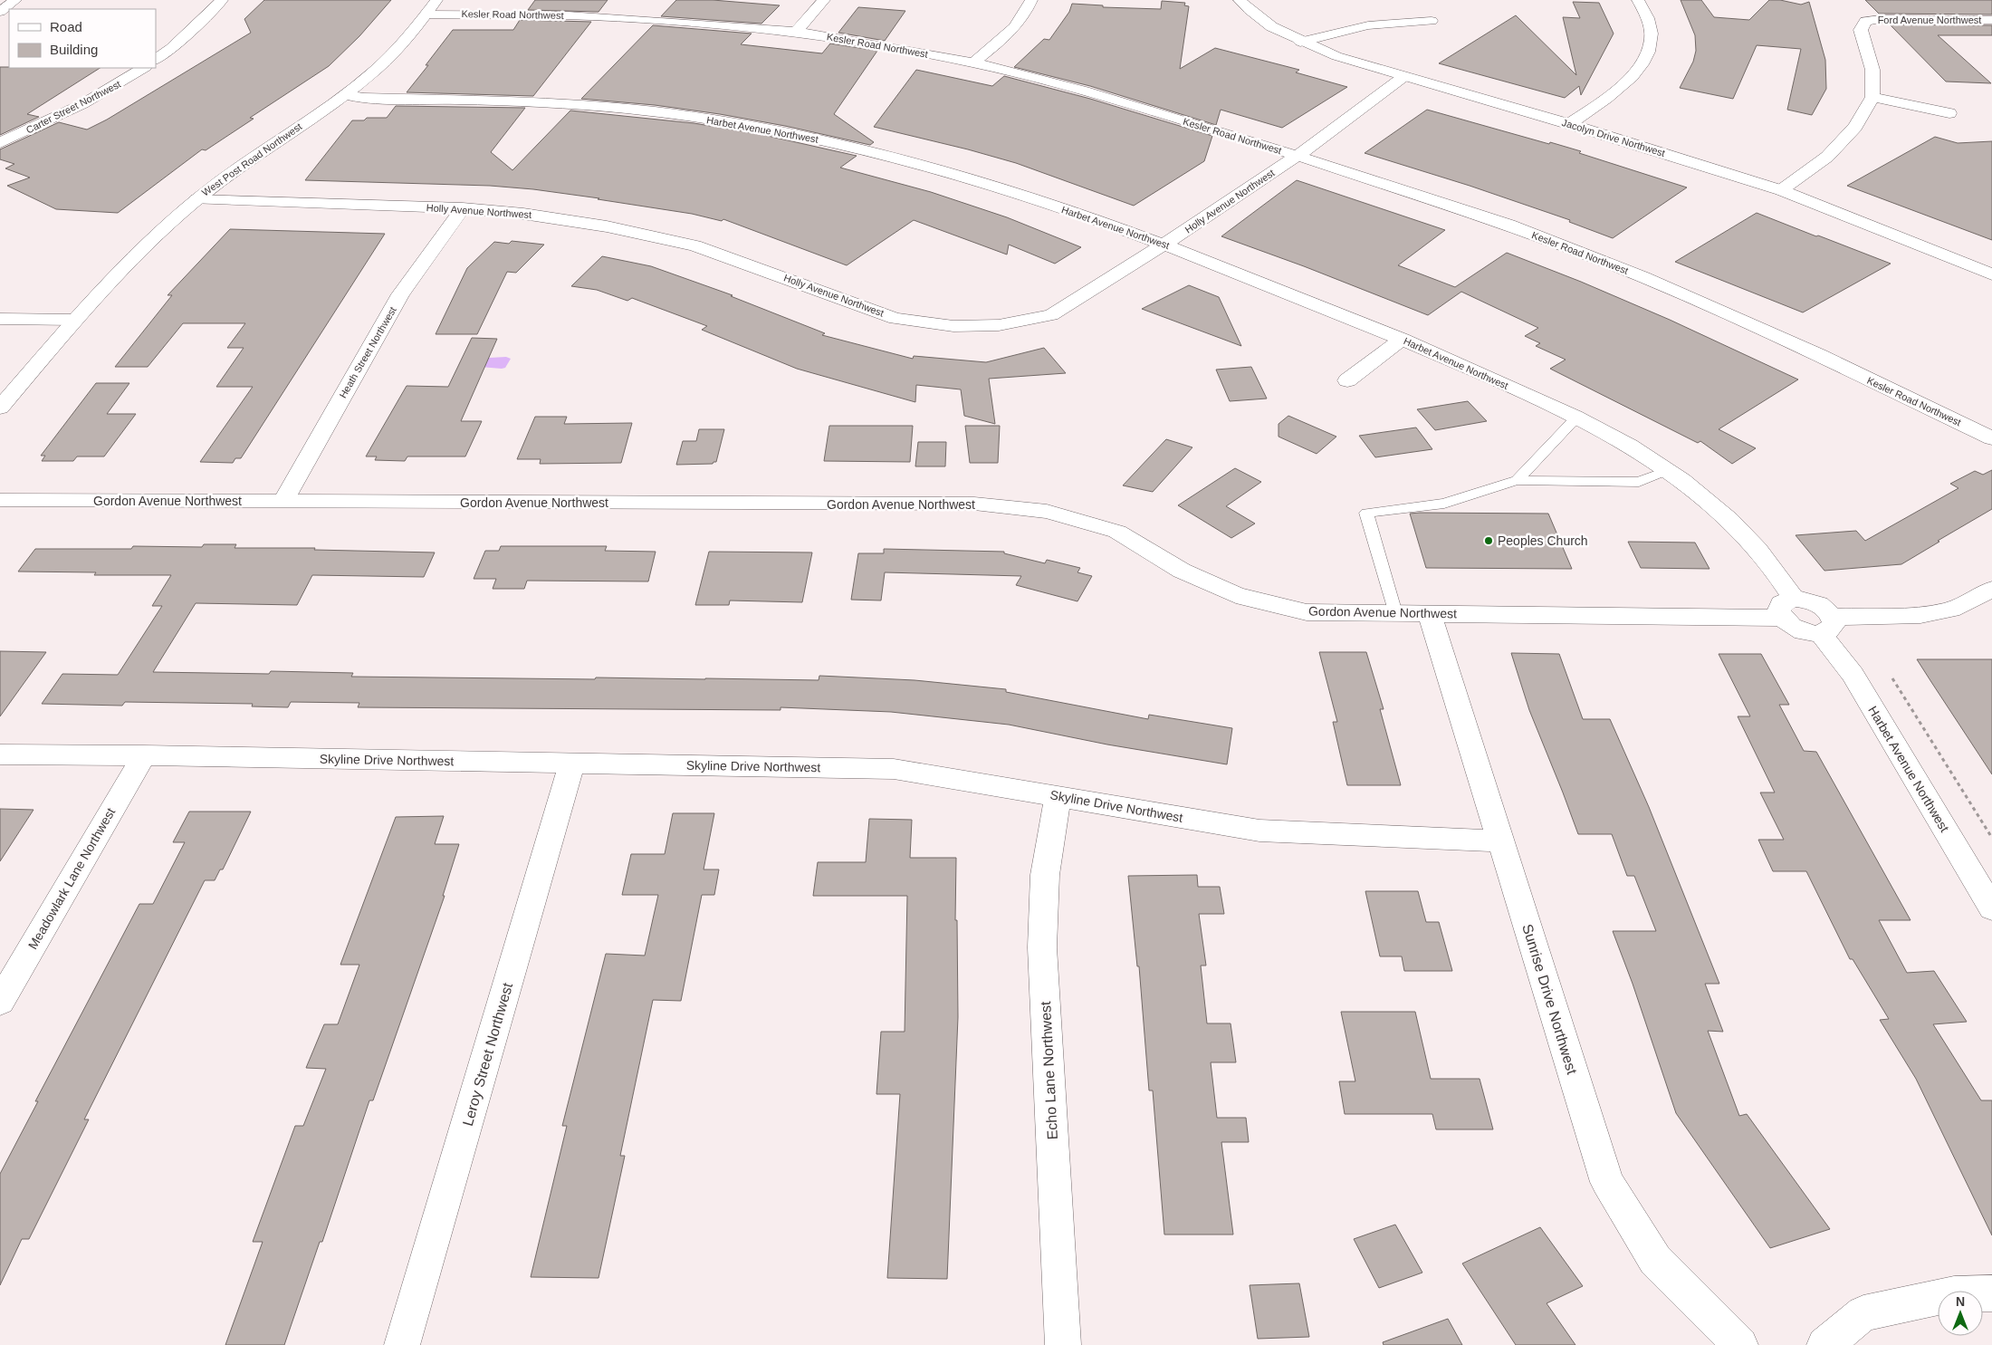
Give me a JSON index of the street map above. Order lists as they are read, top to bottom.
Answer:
{
  "streets": {
    "street": [
      "Kesler Road Northwest",
      "Ford Avenue Northwest",
      "Carter Street Northwest",
      "Harbet Avenue Northwest",
      "Jacolyn Drive Northwest",
      "West Post Road Northwest",
      "Holly Avenue Northwest",
      "Heath Street Northwest",
      "Gordon Avenue Northwest",
      "Skyline Drive Northwest",
      "Meadowlark Lane Northwest",
      "Sunrise Drive Northwest",
      "Leroy Street Northwest",
      "Echo Lane Northwest"
    ]
  },
  "crossings": [
    ["Kesler Road Northwest", "West Post Road Northwest"],
    ["Kesler Road Northwest", "Holly Avenue Northwest"],
    ["Harbet Avenue Northwest", "West Post Road Northwest"],
    ["Harbet Avenue Northwest", "Holly Avenue Northwest"],
    ["Harbet Avenue Northwest", "Gordon Avenue Northwest"],
    ["Jacolyn Drive Northwest", "Holly Avenue Northwest"],
    ["West Post Road Northwest", "Holly Avenue Northwest"],
    ["Holly Avenue Northwest", "Heath Street Northwest"],
    ["Heath Street Northwest", "Gordon Avenue Northwest"],
    ["Gordon Avenue Northwest", "Sunrise Drive Northwest"],
    ["Skyline Drive Northwest", "Meadowlark Lane Northwest"],
    ["Skyline Drive Northwest", "Sunrise Drive Northwest"],
    ["Skyline Drive Northwest", "Leroy Street Northwest"],
    ["Skyline Drive Northwest", "Echo Lane Northwest"]
  ],
  "places": ["Peoples Church"],
  "legend": ["Road", "Building"],
  "north": "top"
}
